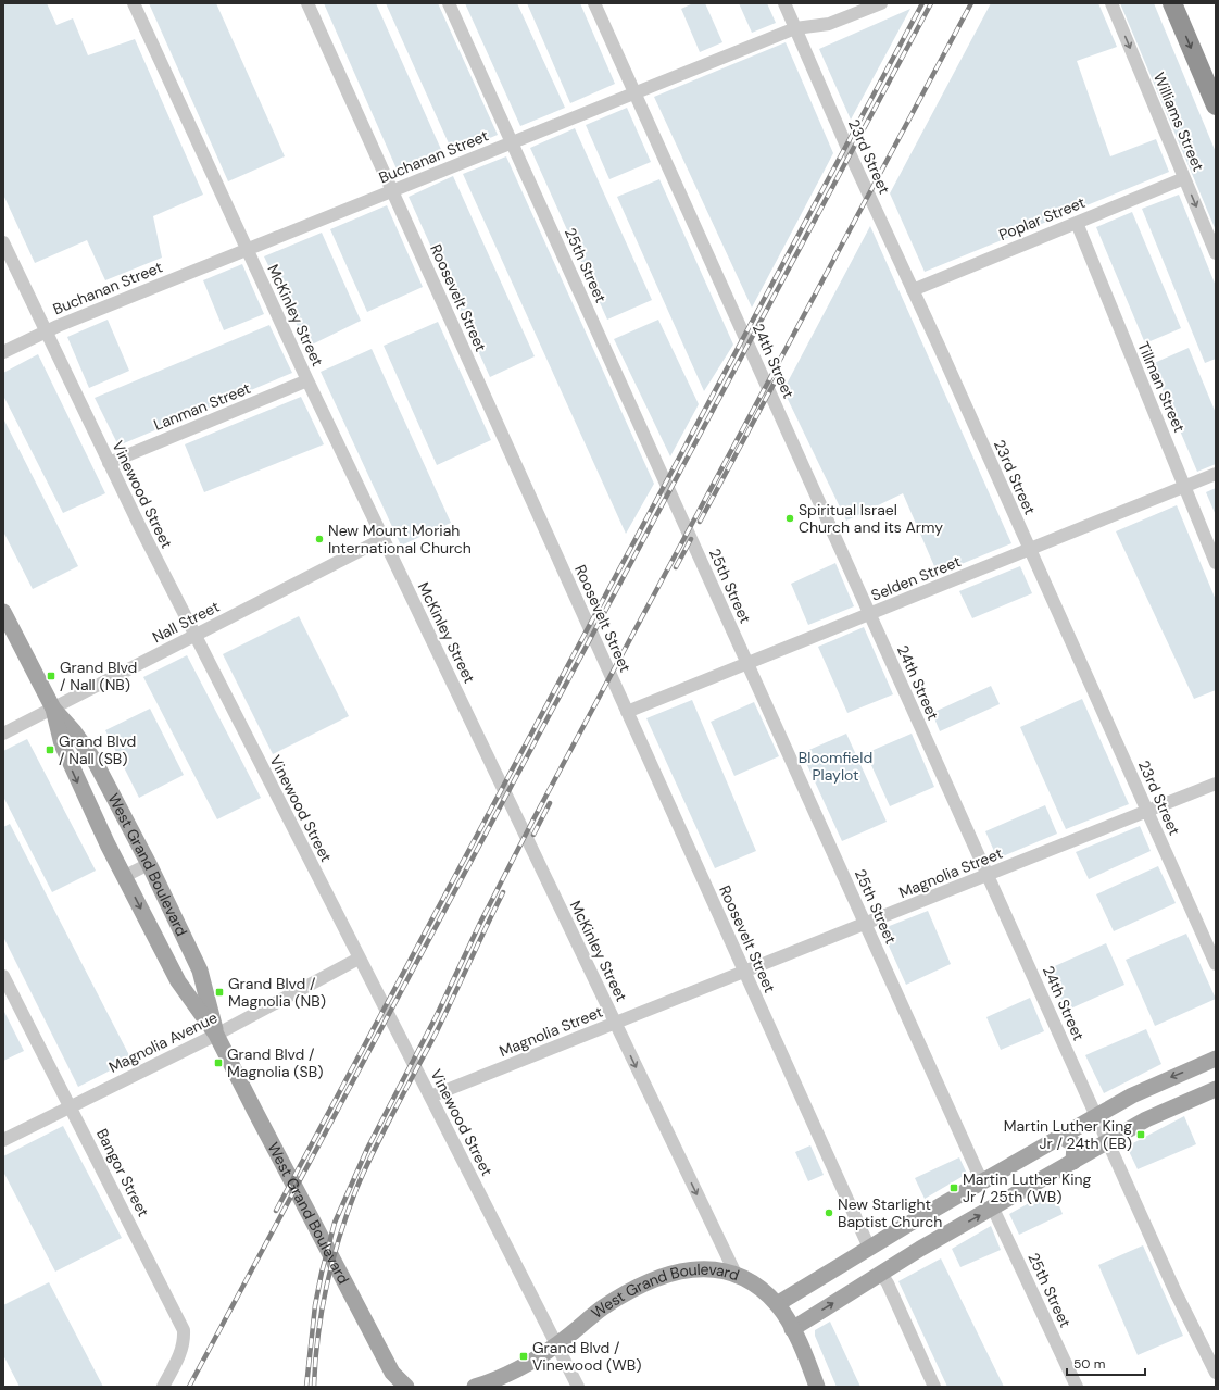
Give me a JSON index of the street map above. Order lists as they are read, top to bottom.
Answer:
{
  "streets": {
    "main road": ["West Grand Boulevard"],
    "street": [
      "Williams Street",
      "Buchanan Street",
      "23rd Street",
      "Poplar Street",
      "25th Street",
      "Roosevelt Street",
      "McKinley Street",
      "24th Street",
      "Tillman Street",
      "Lanman Street",
      "Vinewood Street",
      "Selden Street",
      "Nall Street",
      "Magnolia Street",
      "Magnolia Avenue",
      "Bangor Street"
    ]
  },
  "crossings": [
    ["Williams Street", "Poplar Street"],
    ["Buchanan Street", "23rd Street"],
    ["Buchanan Street", "25th Street"],
    ["Buchanan Street", "Roosevelt Street"],
    ["Buchanan Street", "McKinley Street"],
    ["Buchanan Street", "24th Street"],
    ["Buchanan Street", "Vinewood Street"],
    ["23rd Street", "Poplar Street"],
    ["23rd Street", "Selden Street"],
    ["23rd Street", "Magnolia Street"],
    ["Poplar Street", "Tillman Street"],
    ["25th Street", "Selden Street"],
    ["25th Street", "Magnolia Street"],
    ["Roosevelt Street", "Selden Street"],
    ["Roosevelt Street", "Magnolia Street"],
    ["McKinley Street", "Lanman Street"],
    ["McKinley Street", "Nall Street"],
    ["McKinley Street", "West Grand Boulevard"],
    ["McKinley Street", "Magnolia Street"],
    ["24th Street", "Selden Street"],
    ["24th Street", "Magnolia Street"],
    ["Tillman Street", "Selden Street"],
    ["Lanman Street", "Vinewood Street"],
    ["Vinewood Street", "Nall Street"],
    ["Vinewood Street", "West Grand Boulevard"],
    ["Vinewood Street", "Magnolia Street"],
    ["Vinewood Street", "Magnolia Avenue"],
    ["Nall Street", "West Grand Boulevard"],
    ["West Grand Boulevard", "Magnolia Avenue"],
    ["Magnolia Avenue", "Bangor Street"]
  ],
  "one_way": ["Williams Street"],
  "parks": ["Bloomfield Playlot"],
  "places": {
    "other": ["Spiritual Israel Church and its Army", "New Mount Moriah International Church", "New Starlight Baptist Church"],
    "transit": [
      "Grand Blvd / Nall (NB)",
      "Grand Blvd / Nall (SB)",
      "Grand Blvd / Magnolia (NB)",
      "Grand Blvd / Magnolia (SB)",
      "Martin Luther King Jr / 24th (EB)",
      "Martin Luther King Jr / 25th (WB)",
      "Grand Blvd / Vinewood (WB)"
    ]
  },
  "scale_bar": "50 m"
}
